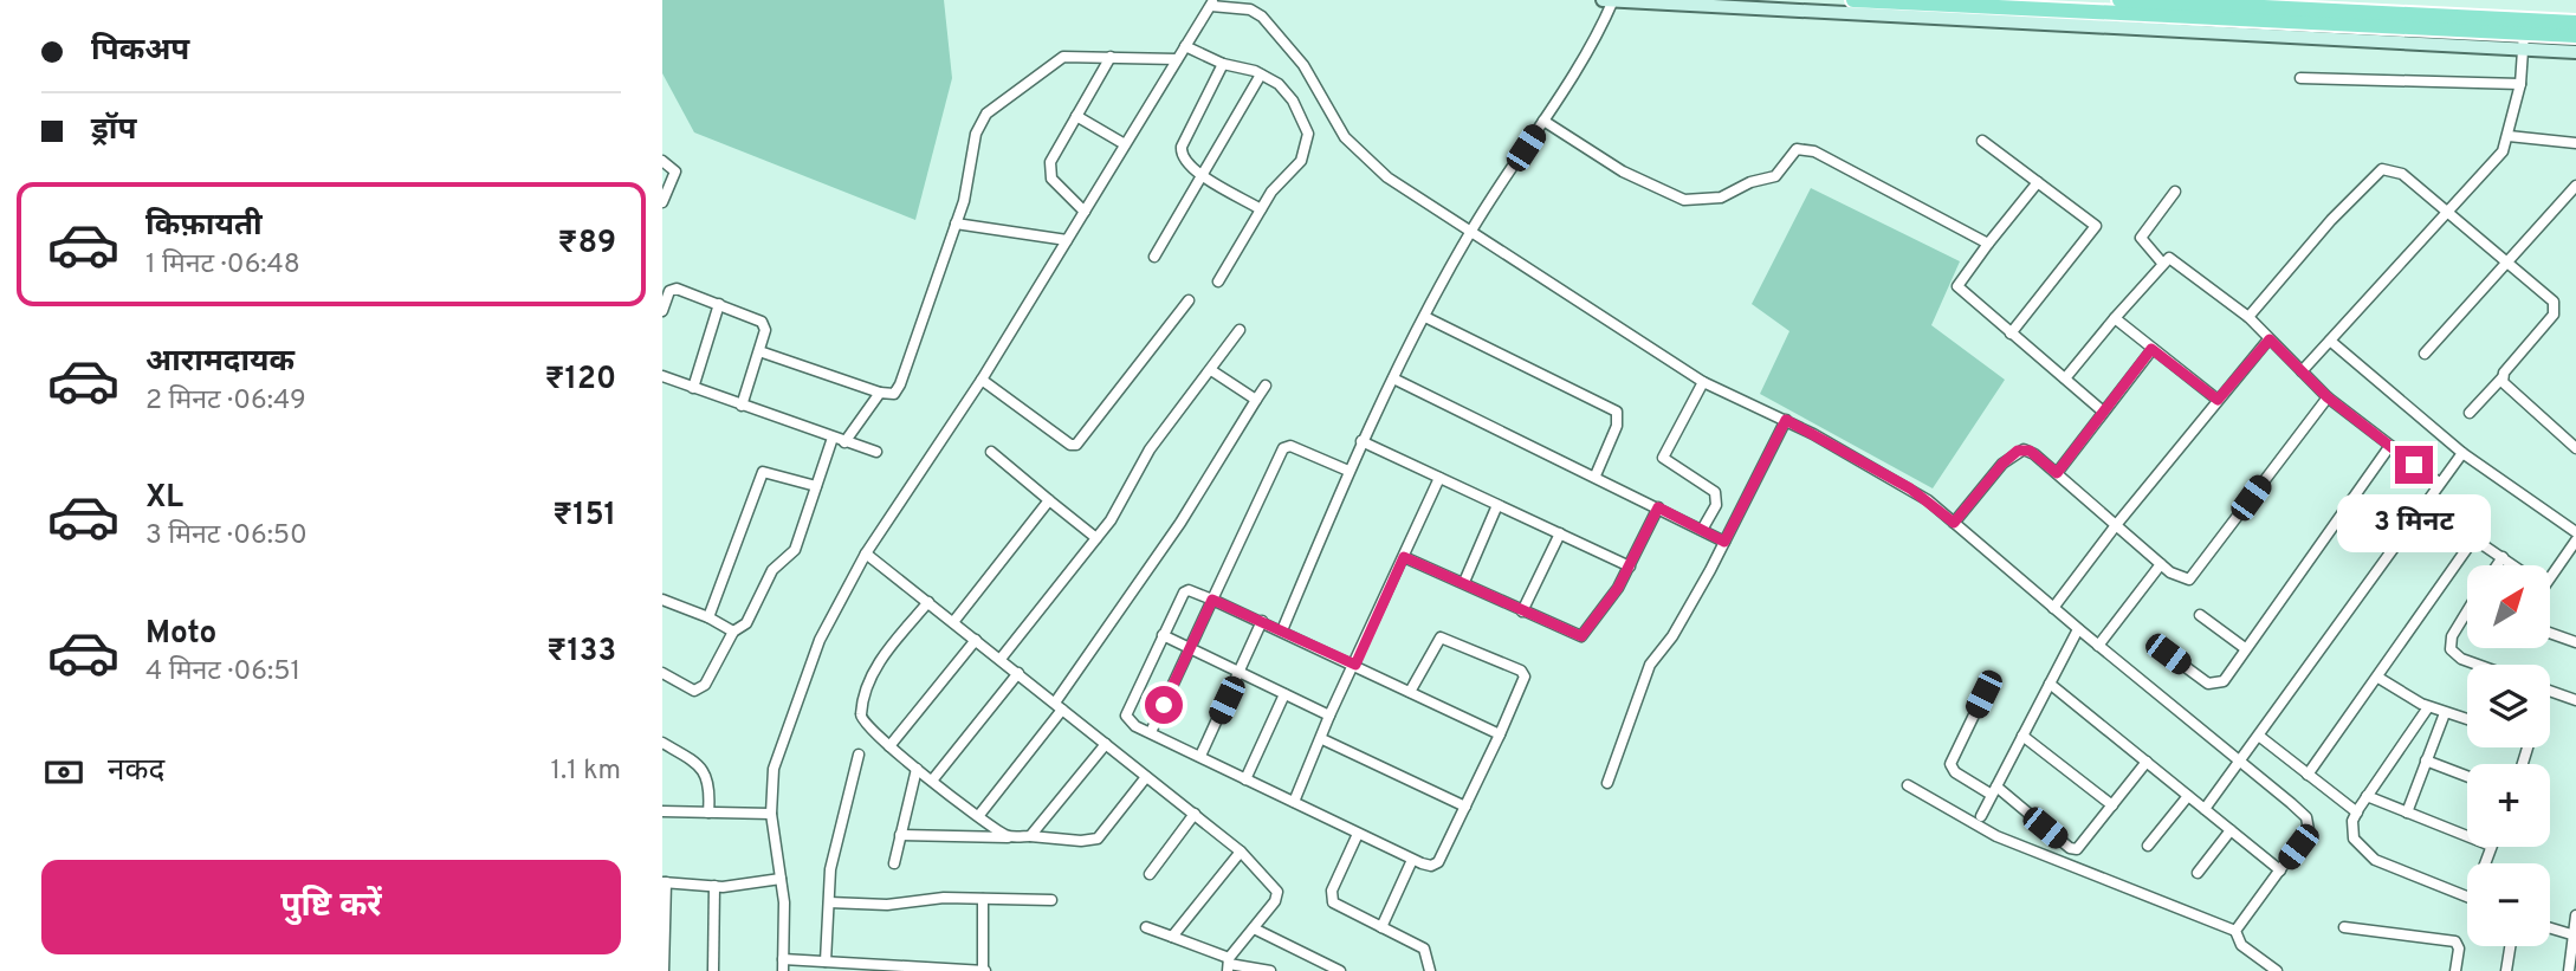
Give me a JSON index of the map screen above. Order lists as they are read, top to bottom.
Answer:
{
  "north": "top right",
  "page": {
    "banner": ["पिकअप", "ड्रॉप"],
    "list": [
      {
        "name": "किफ़ायती",
        "note": "1 मिनट · 06:48",
        "value": "₹89"
      },
      {
        "name": "आरामदायक",
        "note": "2 मिनट · 06:49",
        "value": "₹120"
      },
      {
        "name": "XL",
        "note": "3 मिनट · 06:50",
        "value": "₹151"
      },
      {
        "name": "Moto",
        "note": "4 मिनट · 06:51",
        "value": "₹133"
      }
    ],
    "bubble": "3 मिनट",
    "map_buttons": ["+", "−"],
    "pay": ["नकद", "1.1 km"],
    "buttons": "पुष्टि करें"
  }
}
